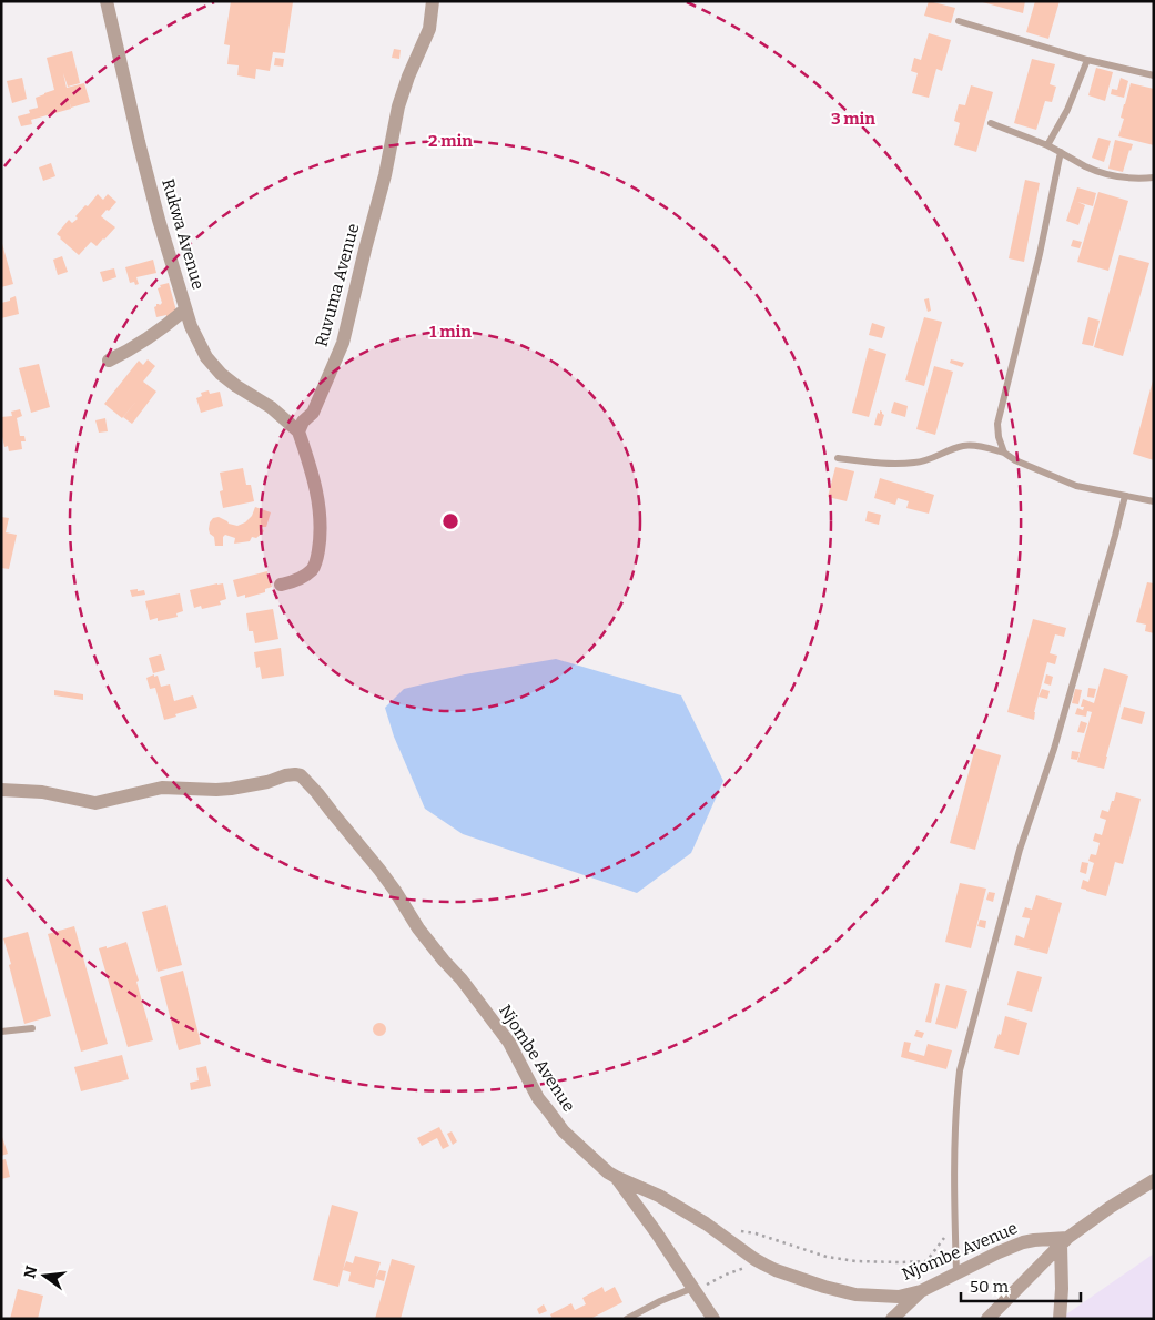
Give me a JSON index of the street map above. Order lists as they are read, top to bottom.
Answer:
{
  "streets": {
    "street": ["Rukwa Avenue", "Ruvuma Avenue", "Njombe Avenue"]
  },
  "crossings": [
    ["Rukwa Avenue", "Ruvuma Avenue"]
  ],
  "scale_bar": "50 m",
  "north": "left",
  "rings": ["3 min", "2 min", "1 min"]
}
